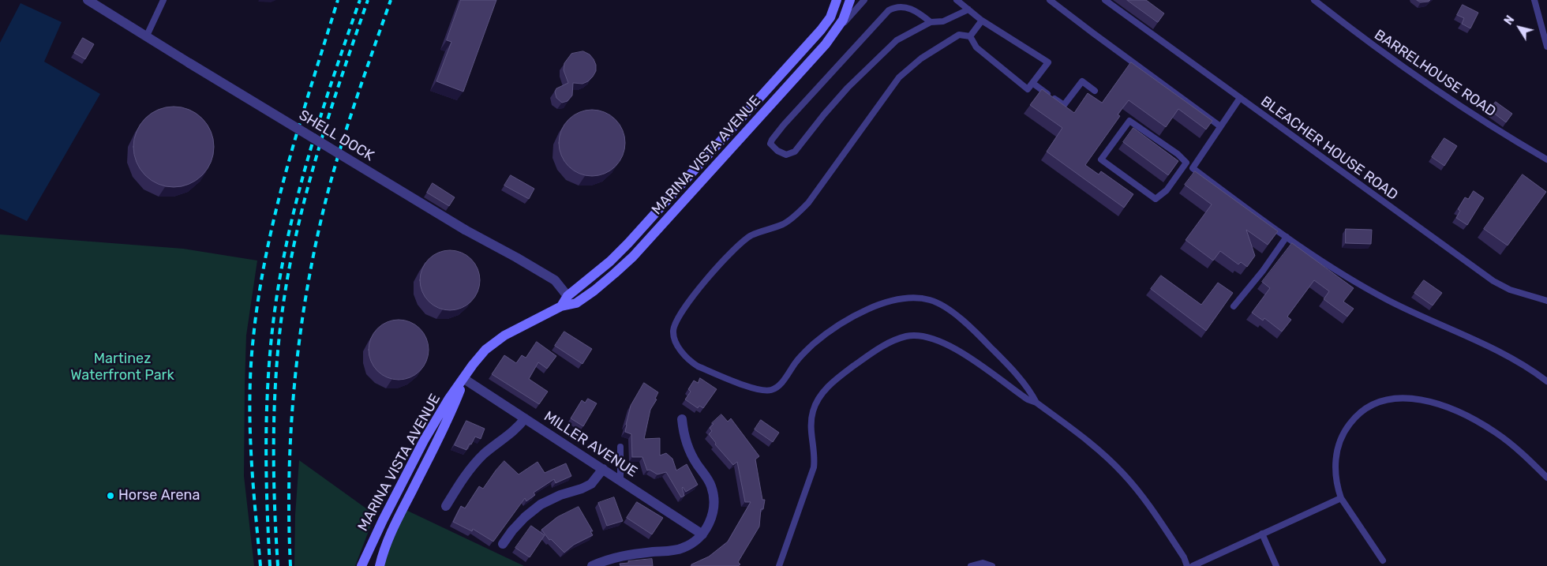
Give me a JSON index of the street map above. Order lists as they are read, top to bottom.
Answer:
{
  "streets": {
    "main road": ["MARINA VISTA AVENUE"],
    "street": ["SHELL DOCK", "MILLER AVENUE"],
    "lane": ["BARRELHOUSE ROAD", "BLEACHER HOUSE ROAD"]
  },
  "crossings": [
    ["SHELL DOCK", "MARINA VISTA AVENUE"],
    ["MARINA VISTA AVENUE", "MILLER AVENUE"]
  ],
  "parks": ["Martinez Waterfront Park"],
  "places": ["Horse Arena"],
  "north": "top left"
}
